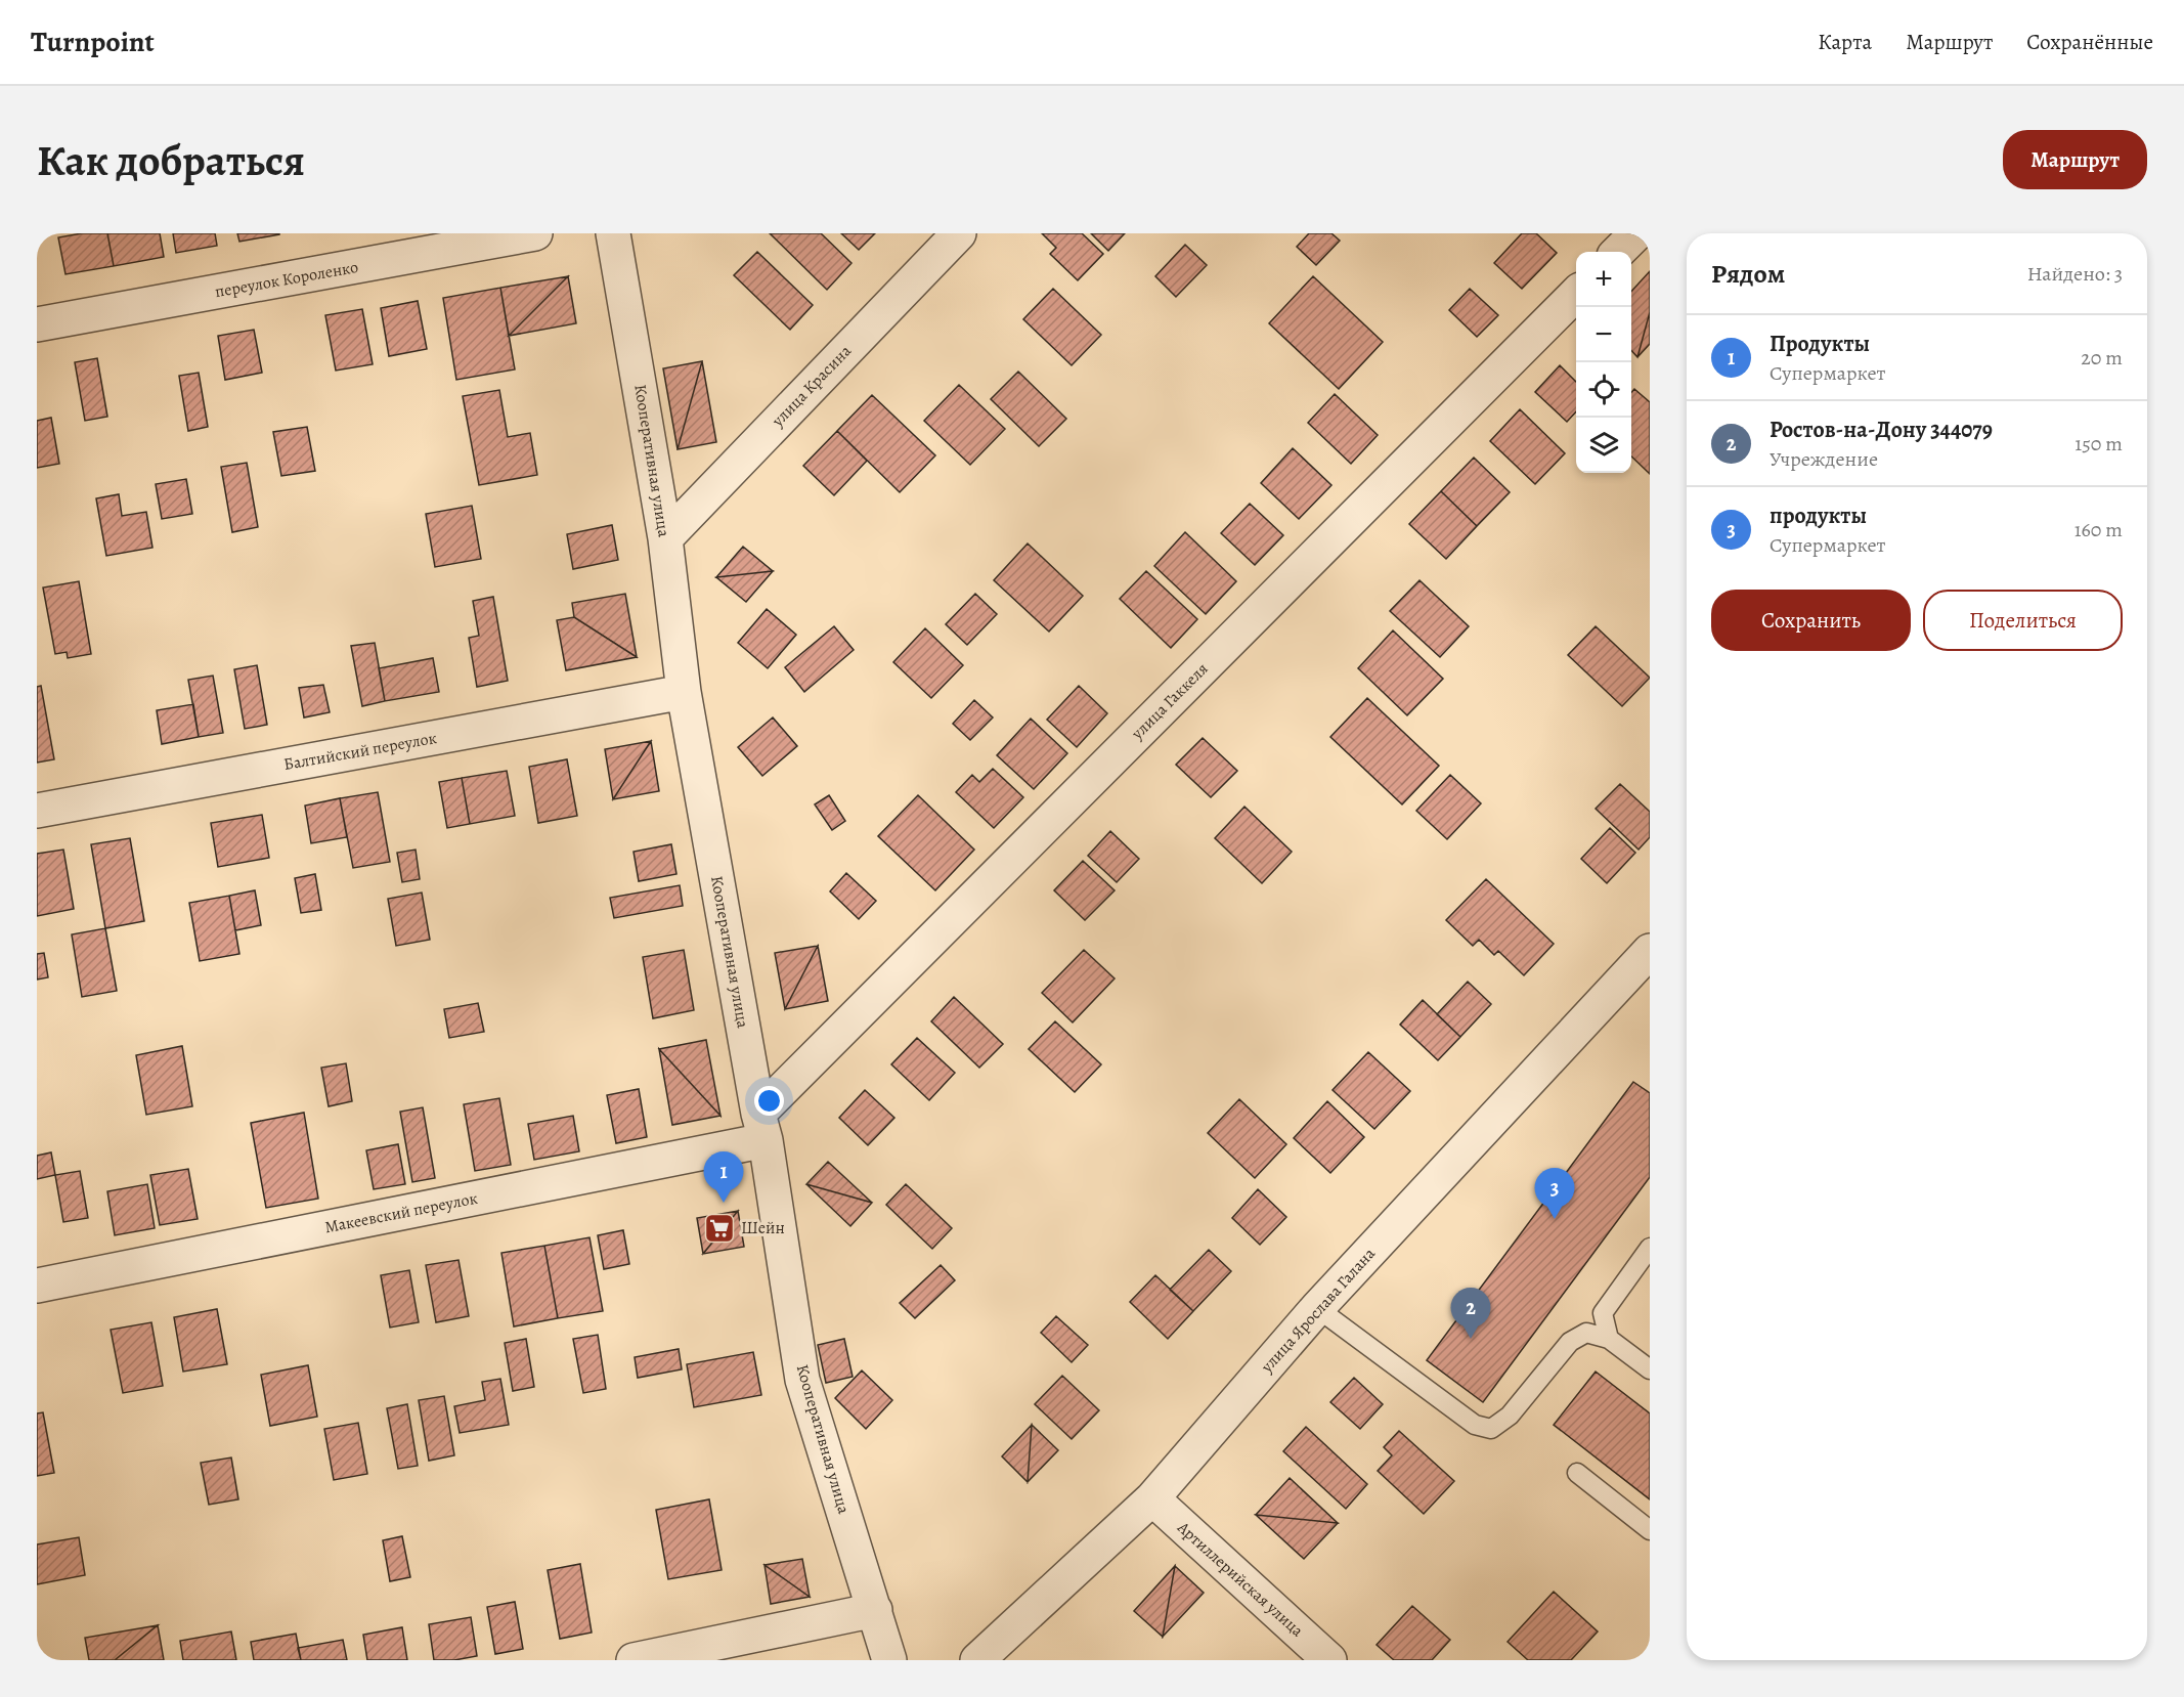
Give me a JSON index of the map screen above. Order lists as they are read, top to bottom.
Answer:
{
  "streets": {
    "street": [
      "переулок Короленко",
      "улица Красина",
      "Кооперативная улица",
      "улица Гаккеля",
      "Балтийский переулок",
      "Макеевский переулок",
      "улица Ярослава Галана",
      "Артиллерийская улица"
    ]
  },
  "crossings": [
    ["улица Красина", "Кооперативная улица"],
    ["Кооперативная улица", "улица Гаккеля"],
    ["Кооперативная улица", "Балтийский переулок"],
    ["Кооперативная улица", "Макеевский переулок"],
    ["улица Гаккеля", "Макеевский переулок"],
    ["улица Ярослава Галана", "Артиллерийская улица"]
  ],
  "places": {
    "supermarket": ["Шейн"]
  },
  "page": {
    "header": "Turnpoint",
    "nav": ["Карта", "Маршрут", "Сохранённые"],
    "buttons": [
      "Маршрут",
      ["Сохранить", "Поделиться"]
    ],
    "title": "Как добраться",
    "heading": ["Рядом", "Найдено: 3"],
    "map_buttons": ["+", "−"],
    "list": [
      {
        "mark": "1",
        "name": "Продукты",
        "note": "Супермаркет",
        "value": "20 m"
      },
      {
        "mark": "2",
        "name": "Ростов-на-Дону 344079",
        "note": "Учреждение",
        "value": "150 m"
      },
      {
        "mark": "3",
        "name": "продукты",
        "note": "Супермаркет",
        "value": "160 m"
      }
    ],
    "pins": ["1", "3", "2"]
  }
}
